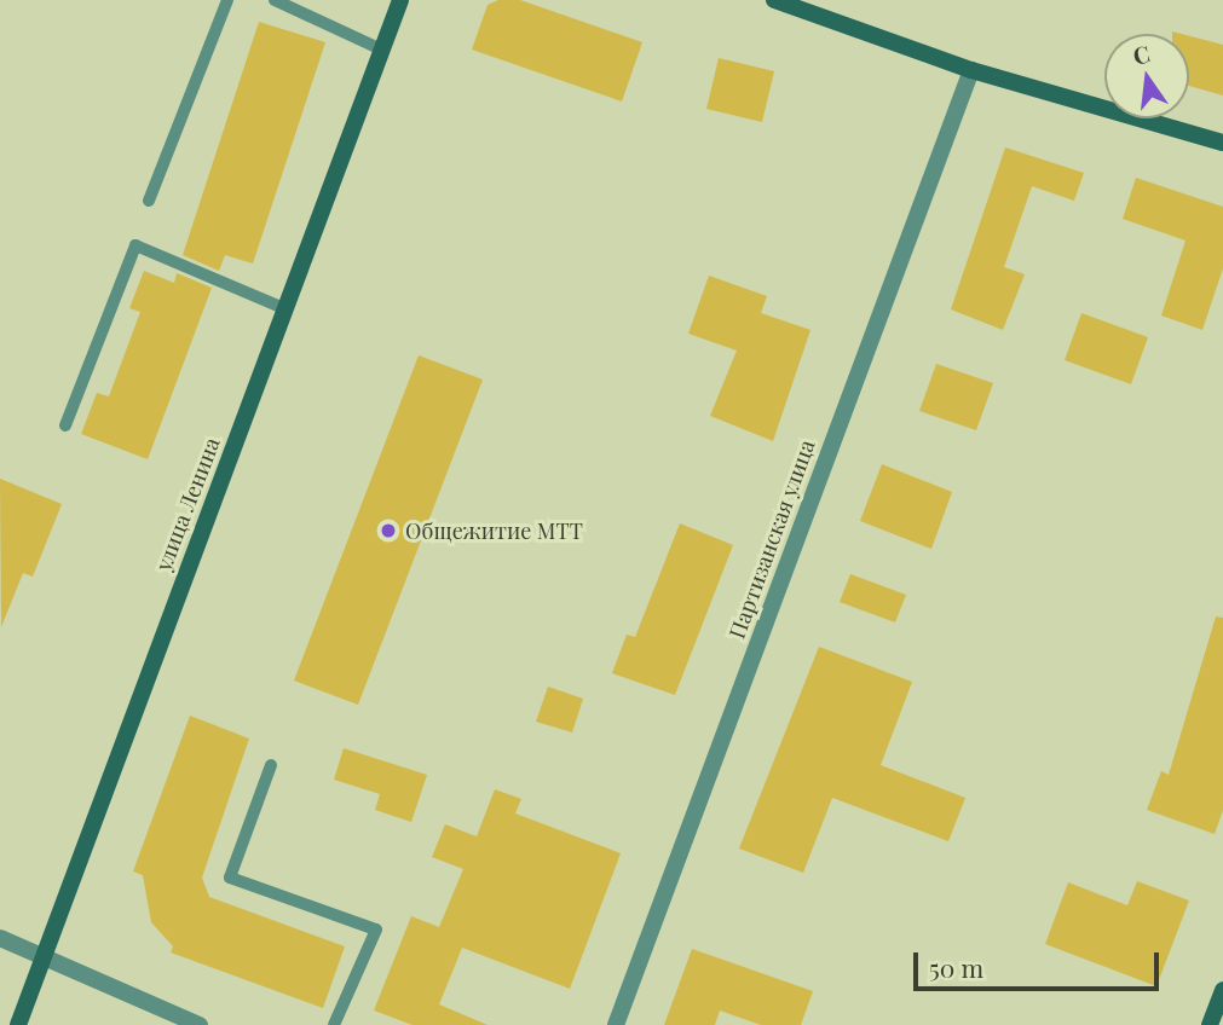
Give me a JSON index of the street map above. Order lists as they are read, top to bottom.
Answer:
{
  "streets": {
    "main road": ["улица Ленина"],
    "street": ["Партизанская улица"]
  },
  "places": ["Общежитие МТТ"],
  "scale_bar": "50 m",
  "north": "top"
}
